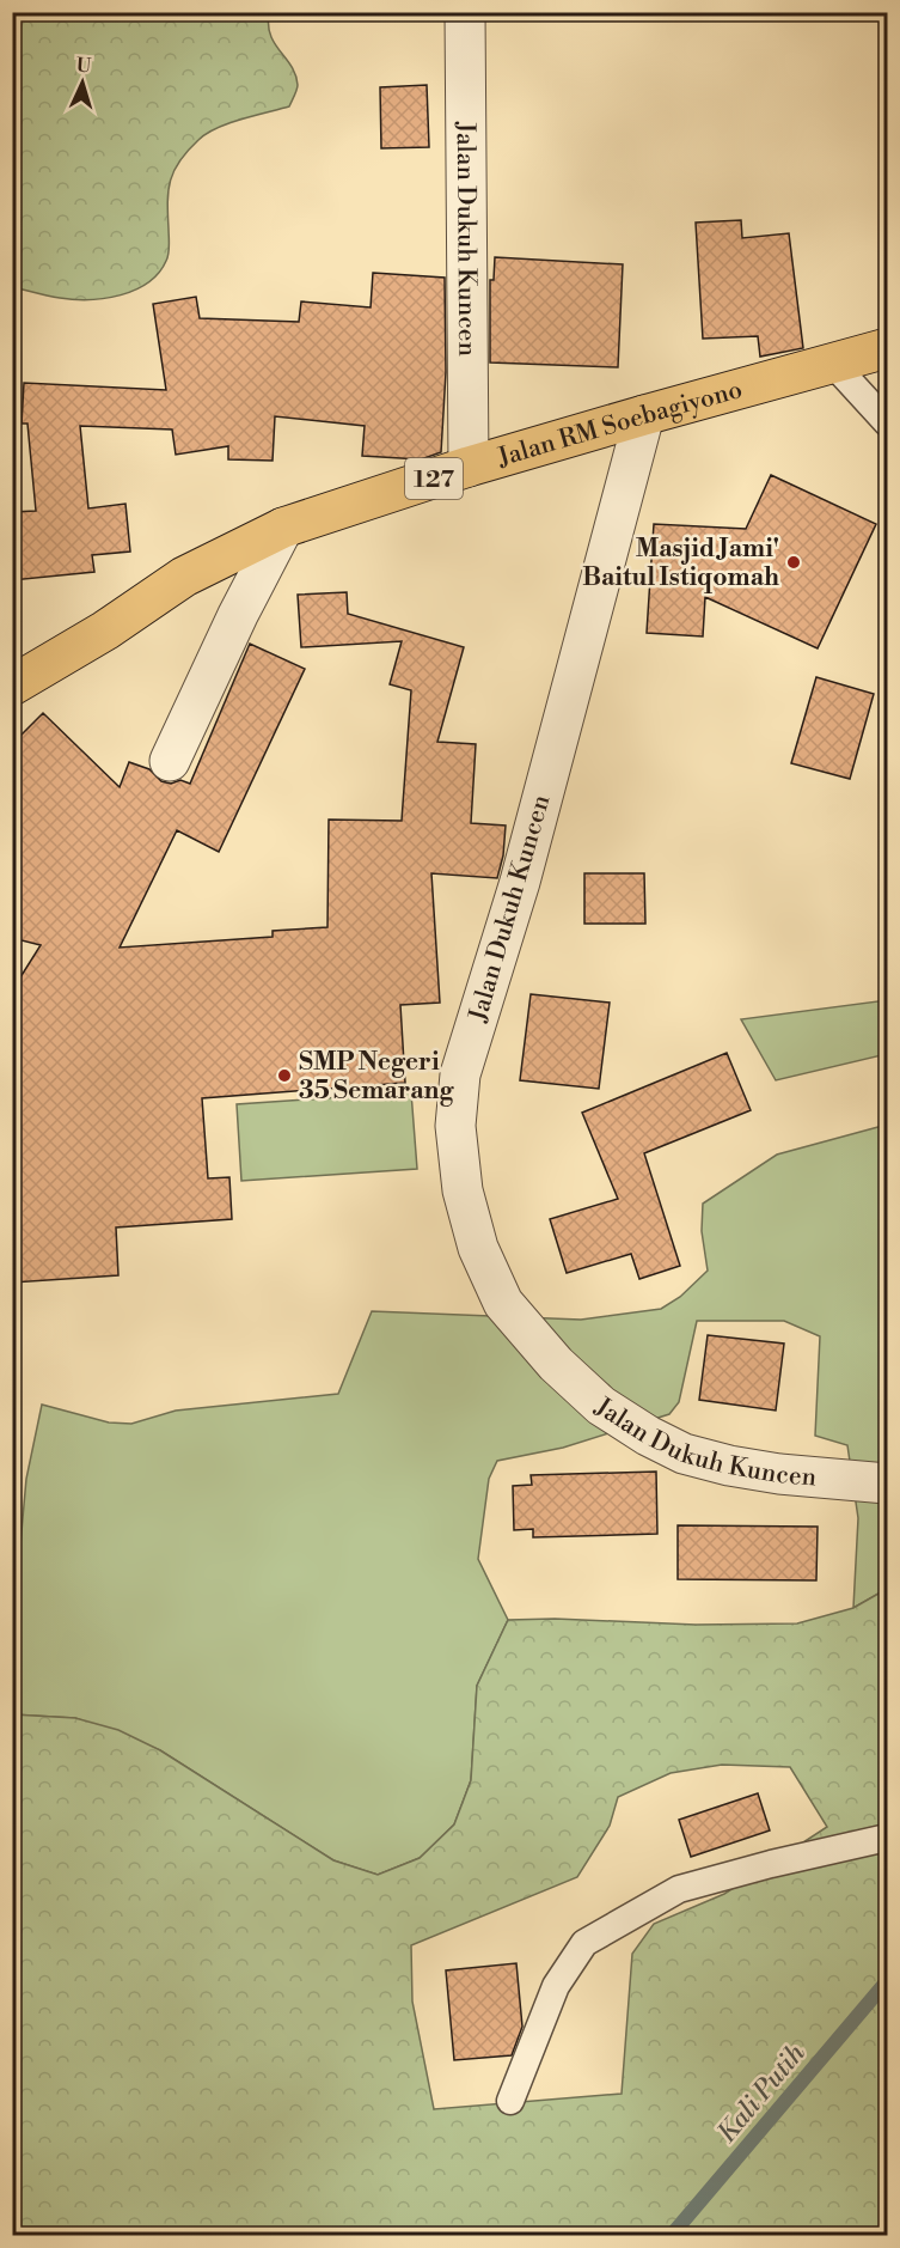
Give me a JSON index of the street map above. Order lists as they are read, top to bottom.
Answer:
{
  "streets": {
    "main road": ["Jalan RM Soebagiyono", "127"],
    "street": ["Jalan Dukuh Kuncen"]
  },
  "crossings": [
    ["Jalan Dukuh Kuncen", "Jalan RM Soebagiyono"]
  ],
  "water": ["Kali Putih"],
  "places": ["Masjid Jami' Baitul Istiqomah", "SMP Negeri 35 Semarang"],
  "north": "top"
}
